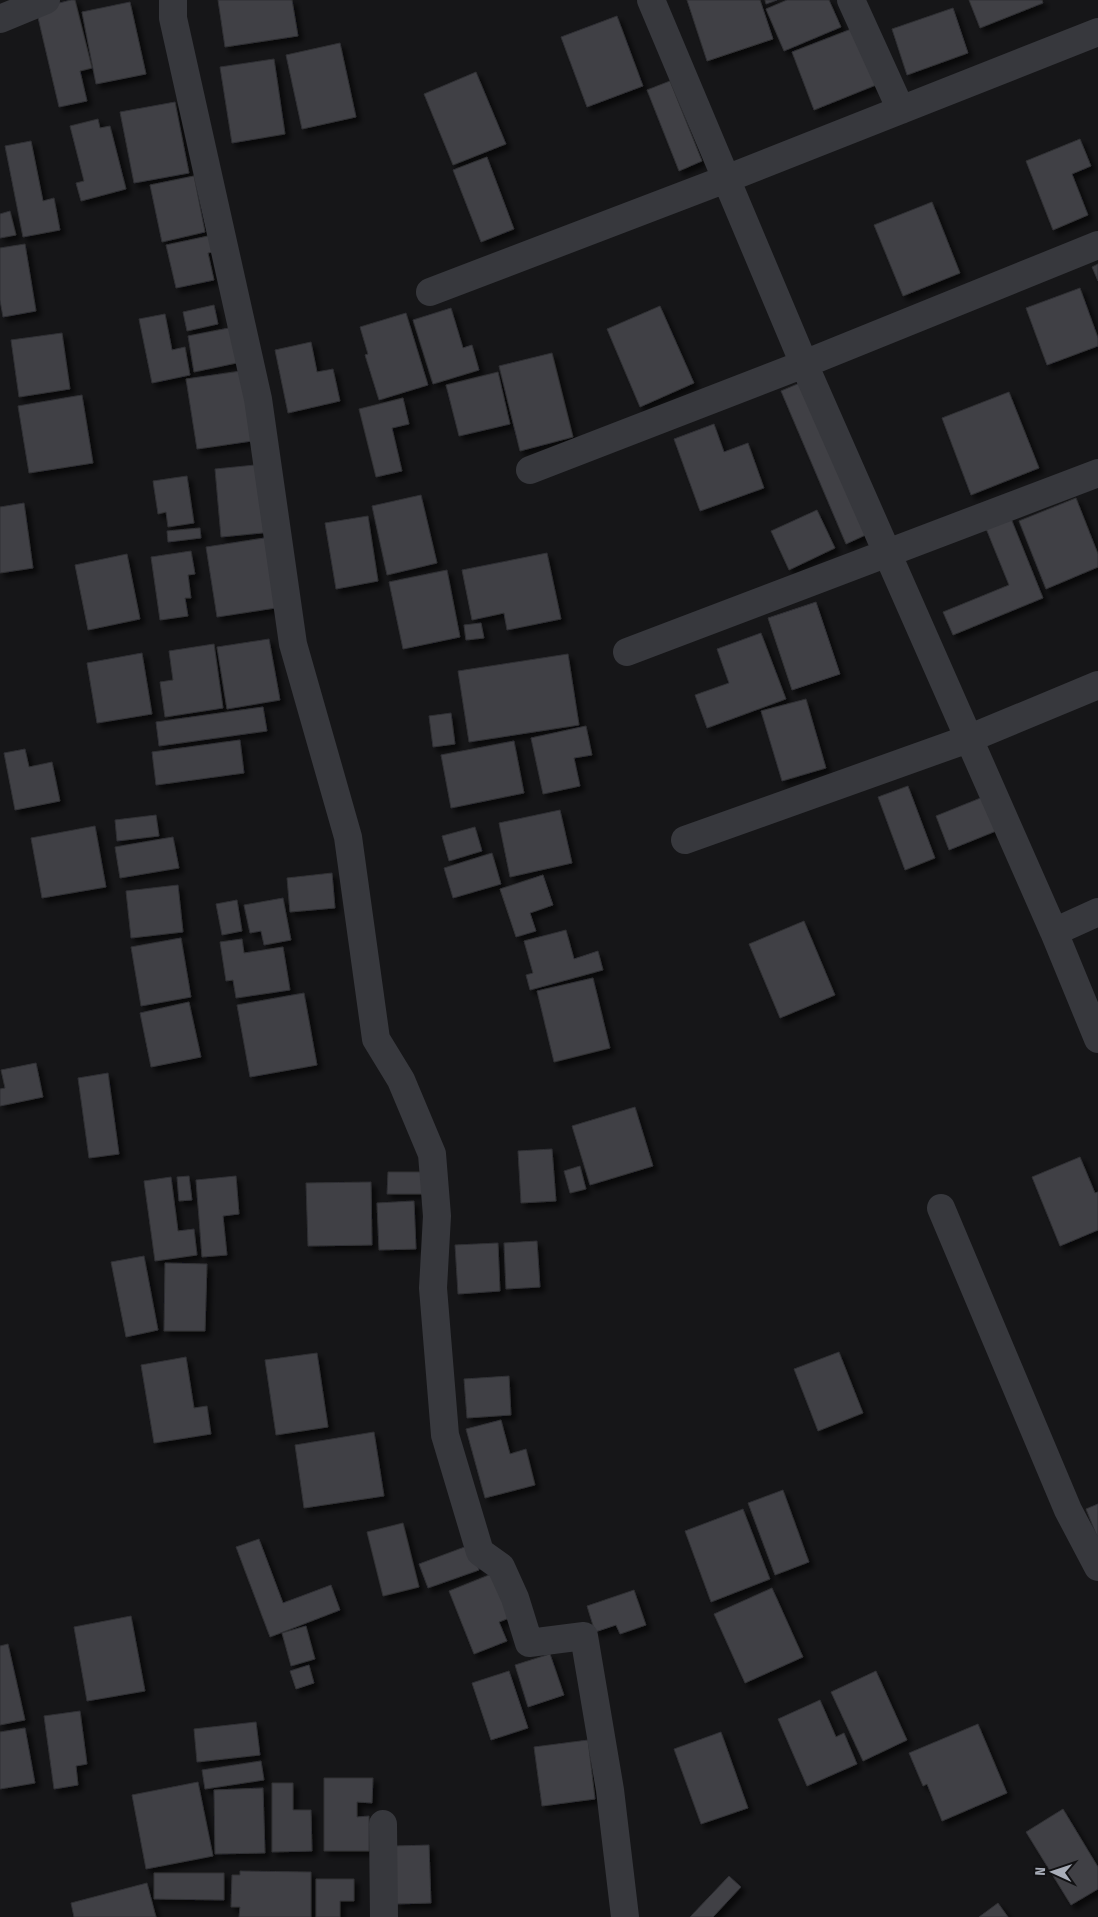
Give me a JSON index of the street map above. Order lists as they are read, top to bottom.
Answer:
{
  "north": "left"
}
